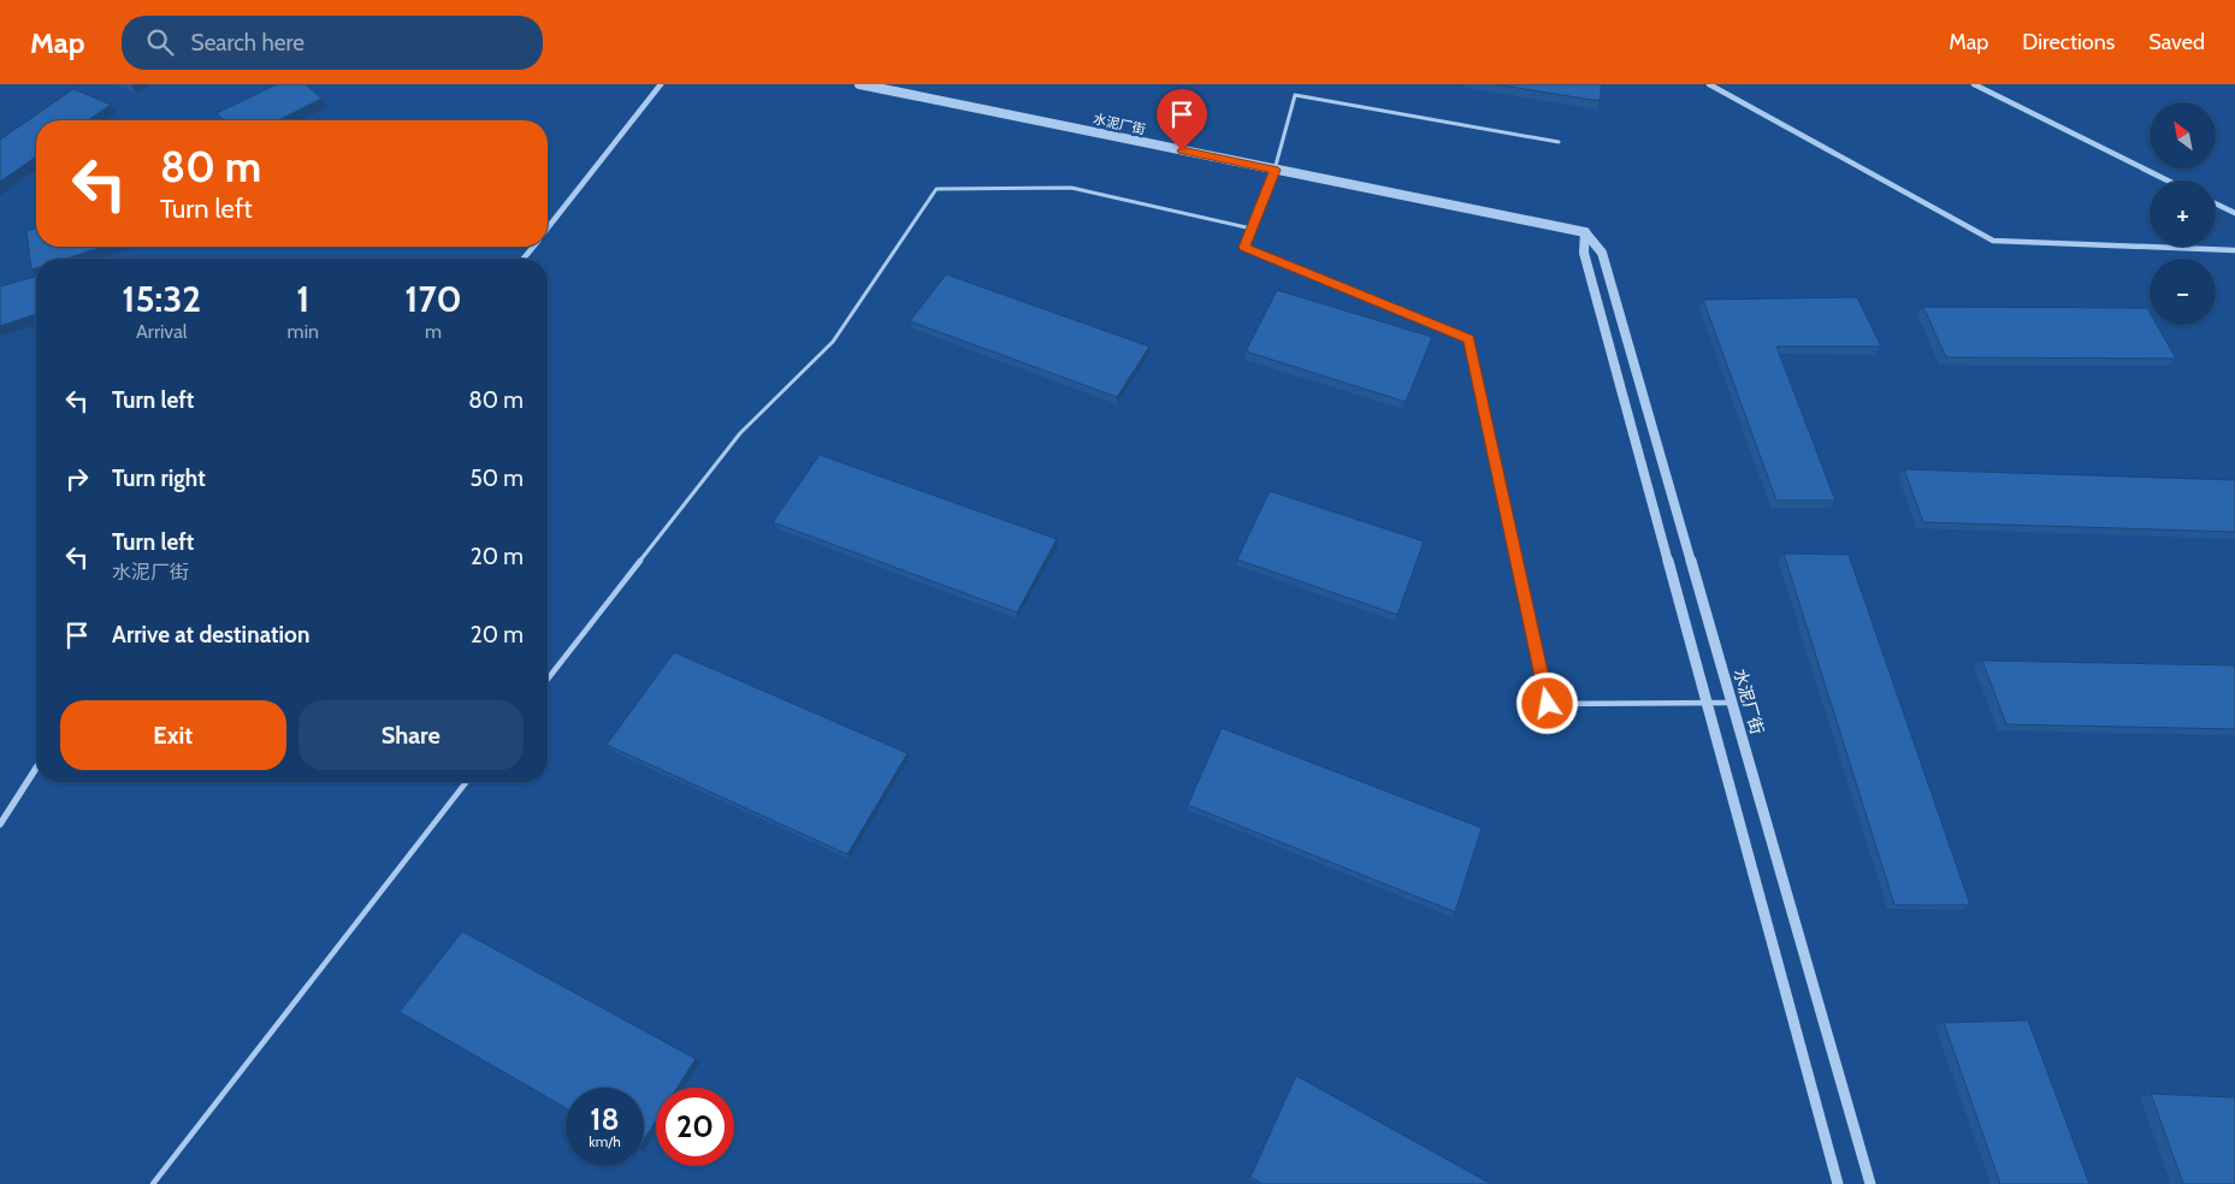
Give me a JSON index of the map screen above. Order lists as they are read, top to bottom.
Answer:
{
  "streets": {
    "street": ["水泥厂街"]
  },
  "north": "top left",
  "page": {
    "header": "Map",
    "search": "Search here",
    "nav": ["Map", "Directions", "Saved"],
    "map_buttons": ["+", "−"],
    "turn": ["80 m", "Turn left"],
    "eta": [
      "15:32",
      "Arrival",
      "1",
      "min",
      "170",
      "m"
    ],
    "list": [
      {
        "name": "Turn left",
        "value": "80 m"
      },
      {
        "name": "Turn right",
        "value": "50 m"
      },
      {
        "name": "Turn left",
        "note": "水泥厂街",
        "value": "20 m"
      },
      {
        "name": "Arrive at destination",
        "value": "20 m"
      }
    ],
    "buttons": ["Exit", "Share"],
    "speed": "18 km/h",
    "limit": "20"
  }
}
